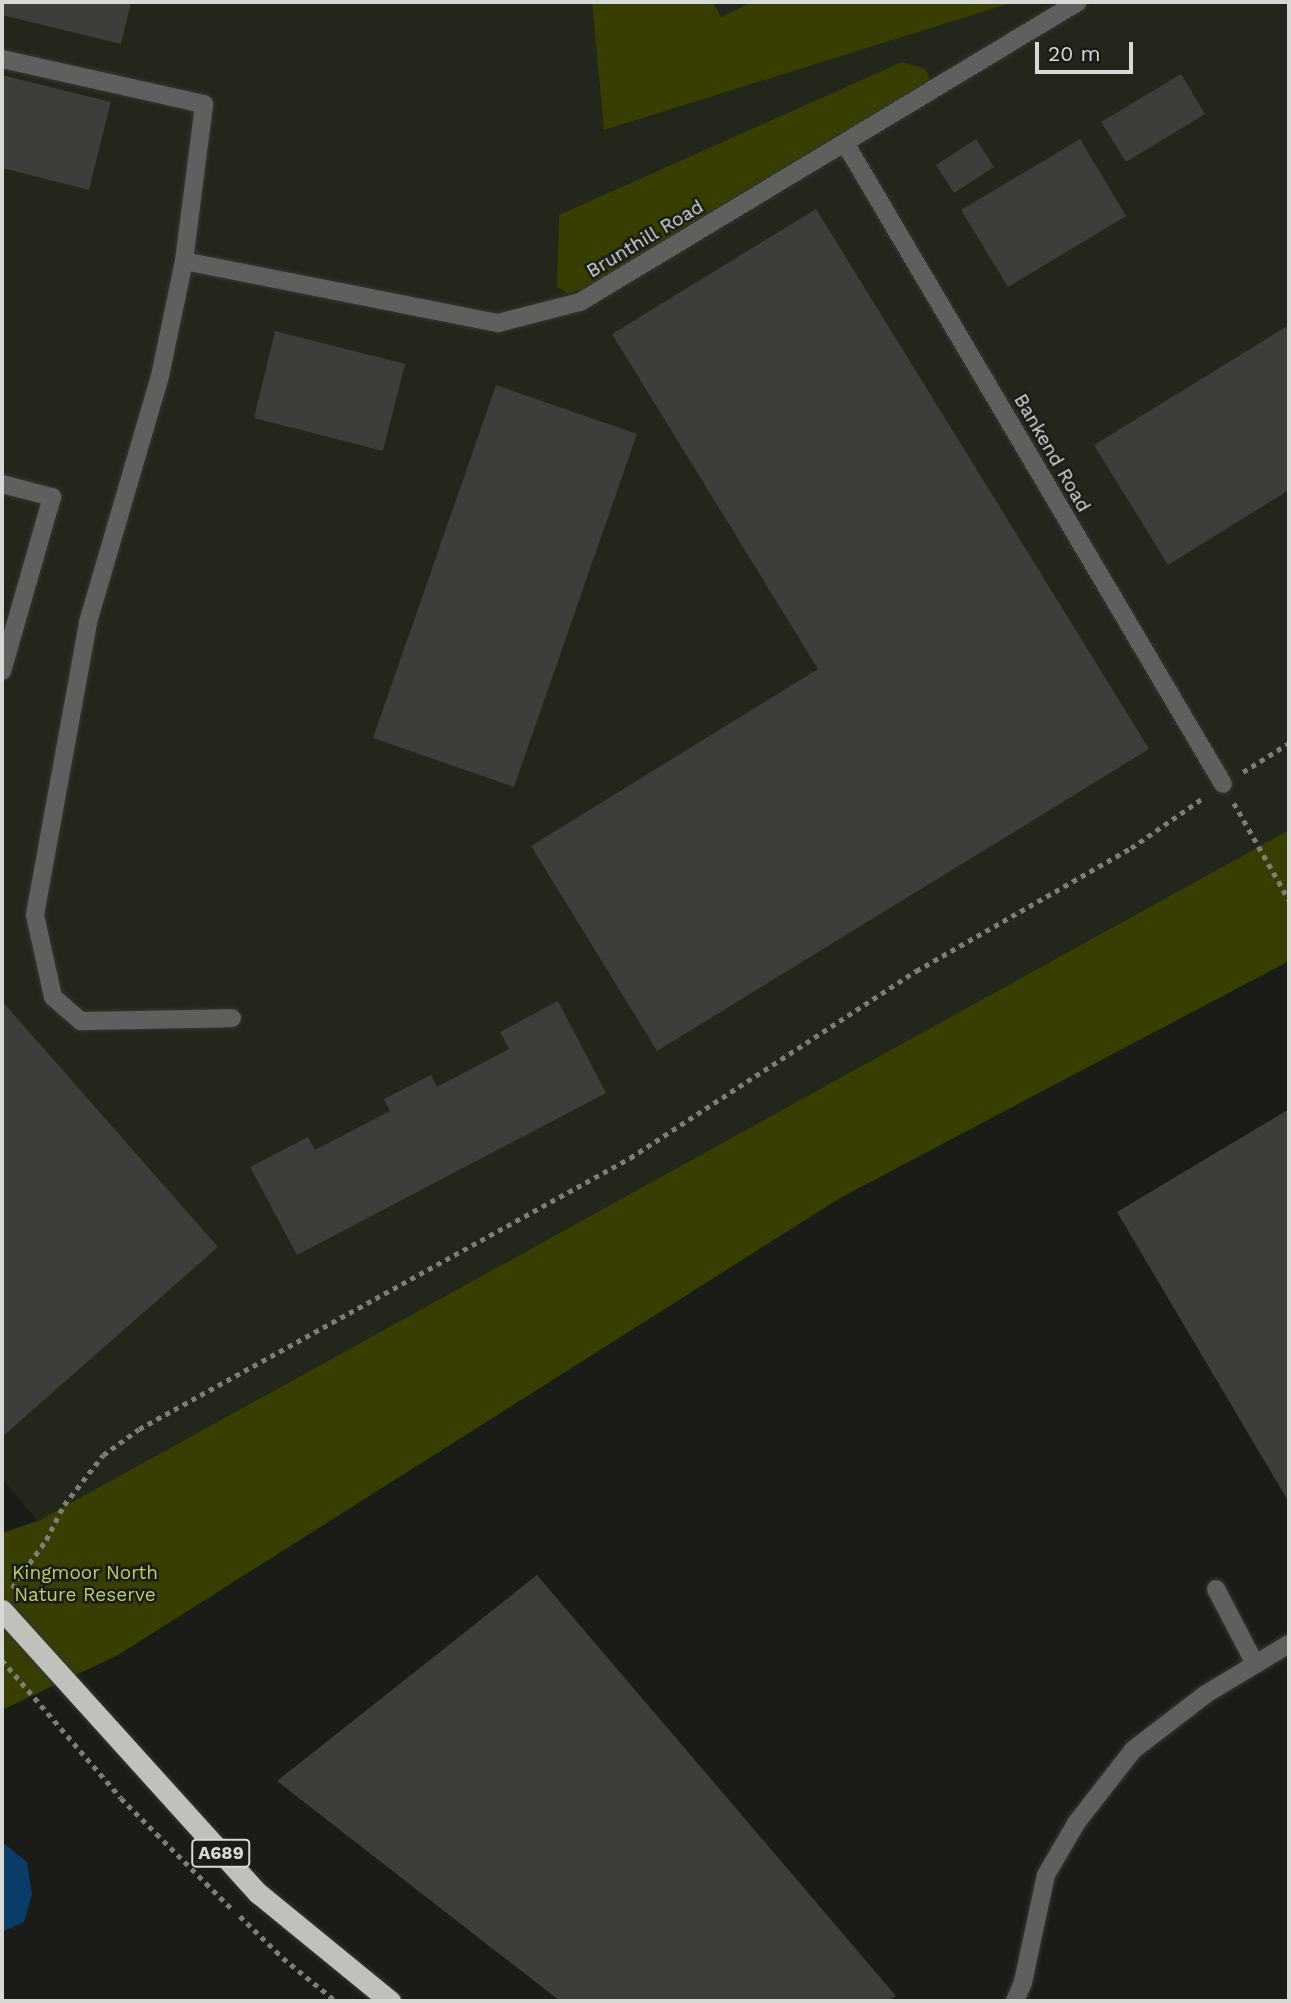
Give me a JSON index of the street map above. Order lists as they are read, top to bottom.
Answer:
{
  "streets": {
    "highway": ["A689"],
    "street": ["Brunthill Road", "Bankend Road"]
  },
  "crossings": [
    ["Brunthill Road", "Bankend Road"]
  ],
  "parks": ["Kingmoor North Nature Reserve"],
  "scale_bar": "20 m"
}
